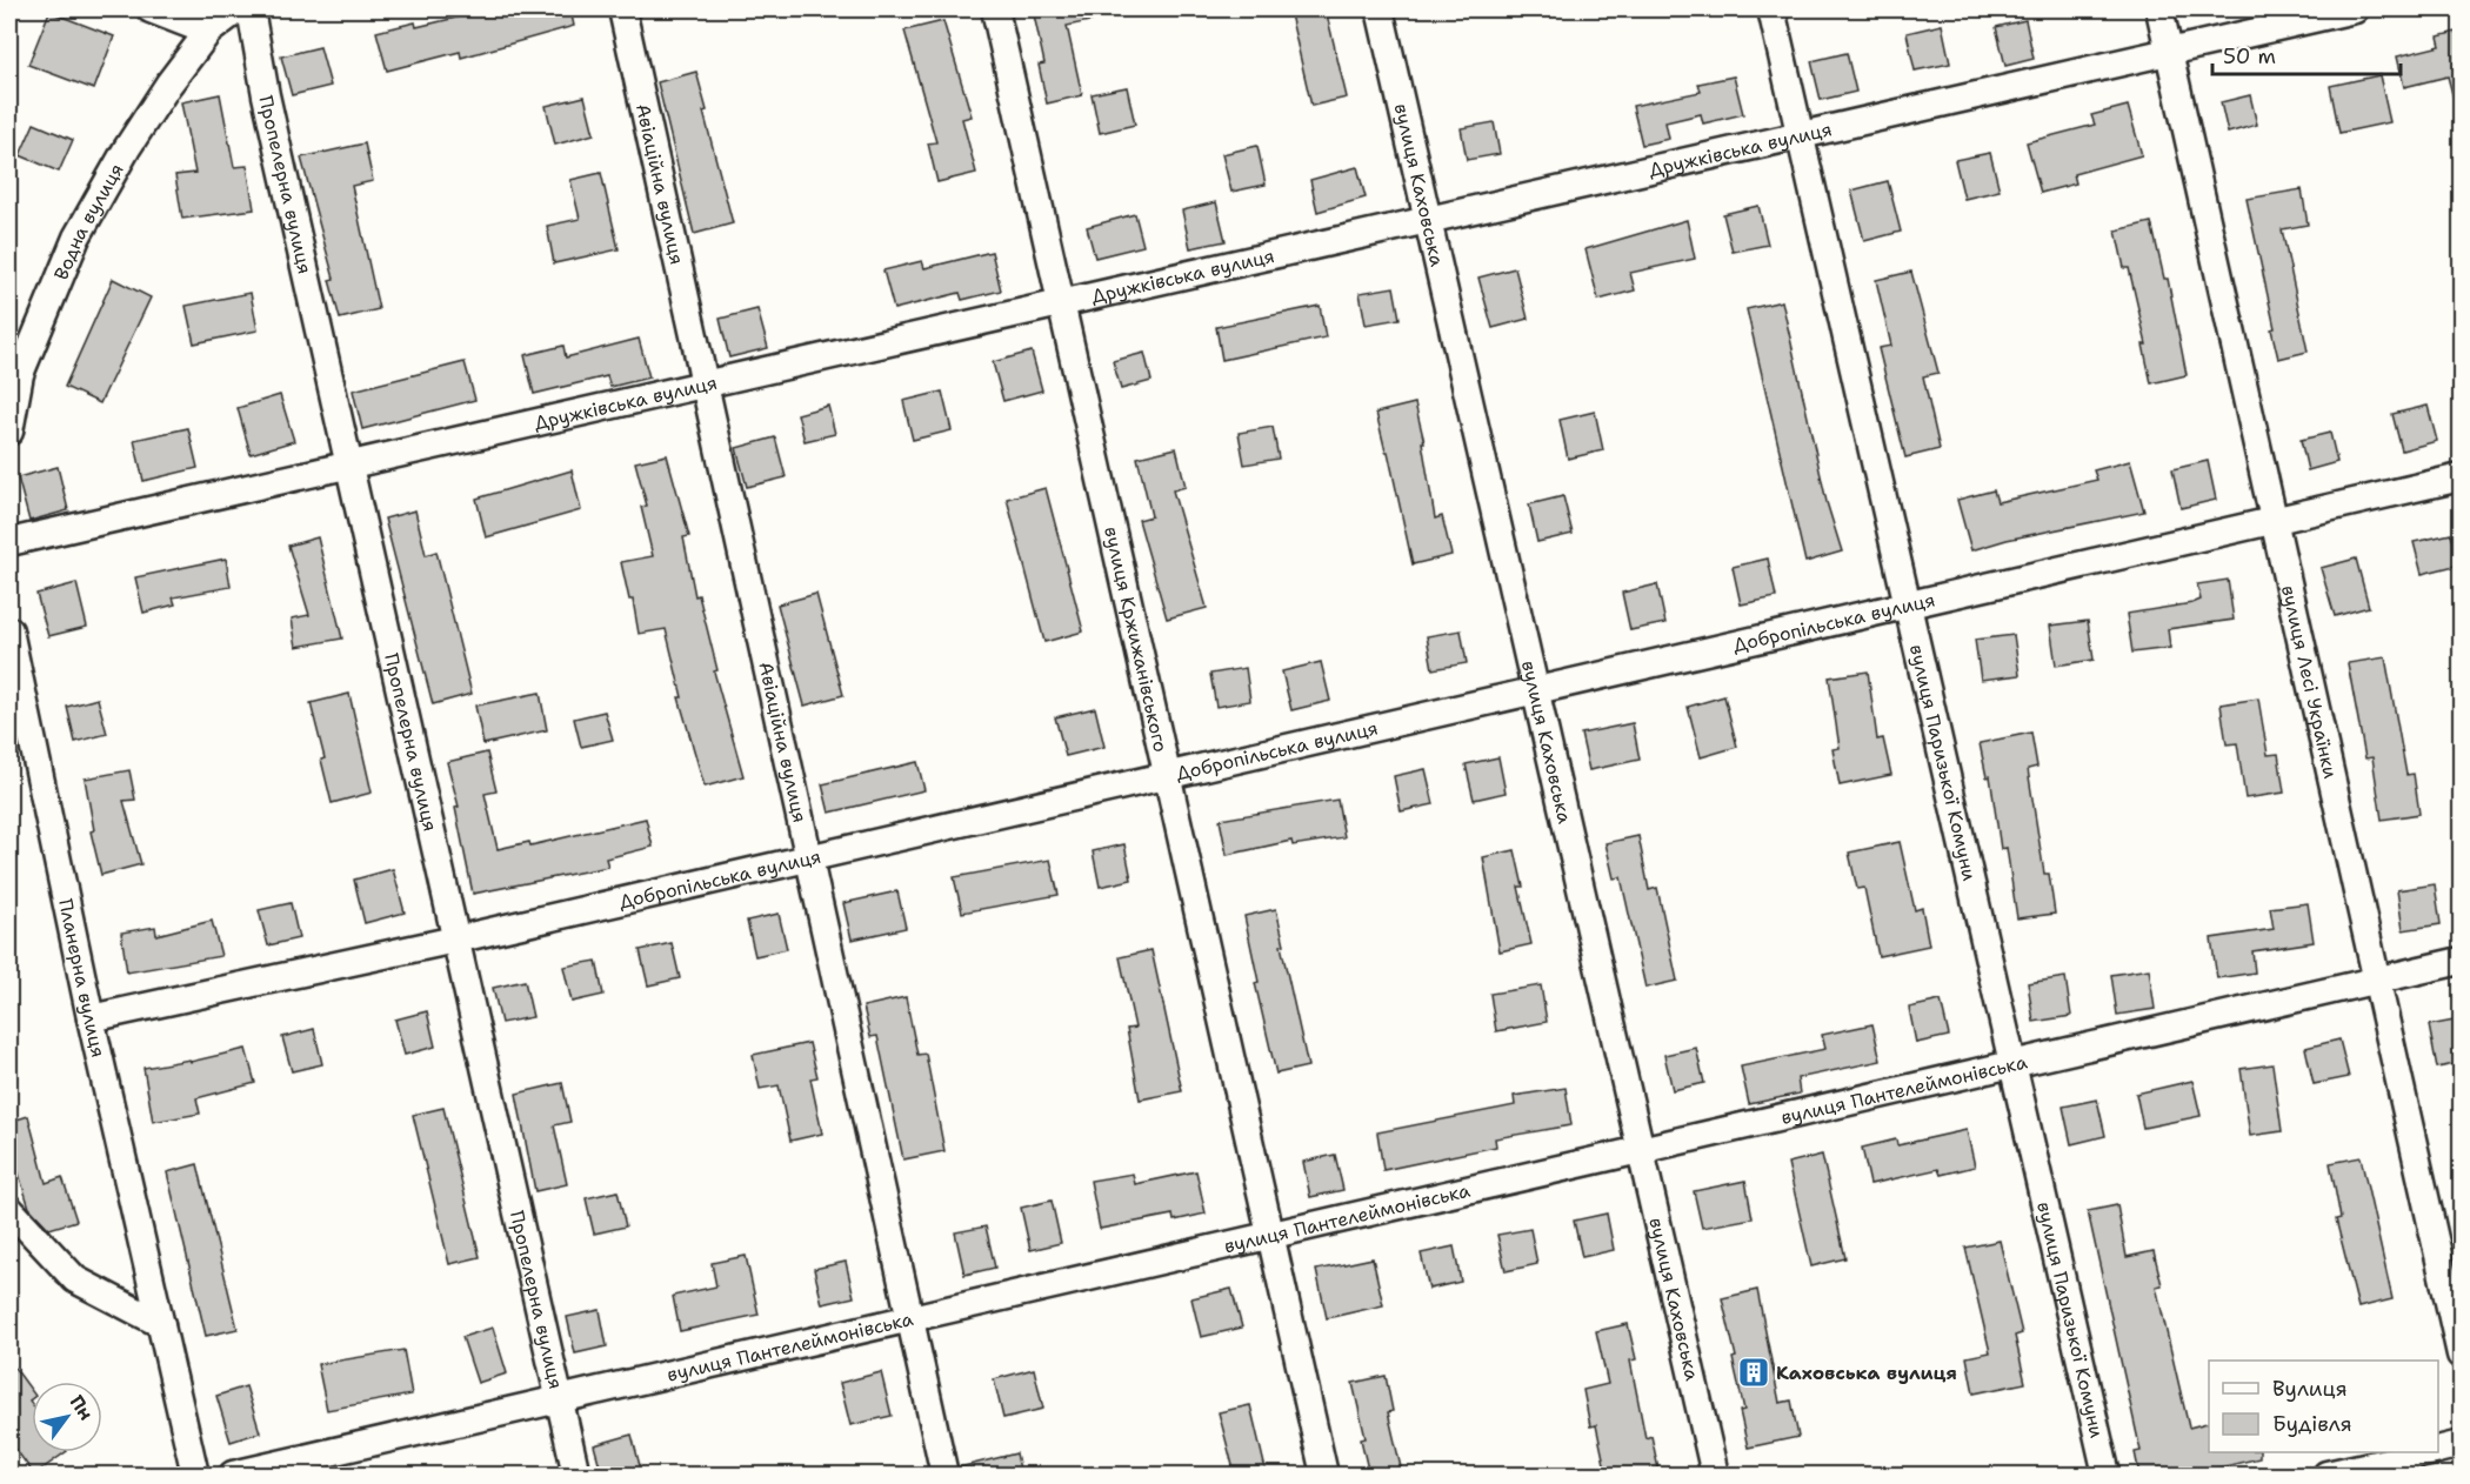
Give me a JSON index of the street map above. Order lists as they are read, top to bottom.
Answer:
{
  "streets": {
    "street": [
      "Дружківська вулиця",
      "Авіаційна вулиця",
      "Пропелерна вулиця",
      "вулиця Каховська",
      "Водна вулиця",
      "Добропільська вулиця",
      "вулиця Кржижанівського",
      "вулиця Лесі Українки",
      "вулиця Паризької Комуни",
      "Планерна вулиця",
      "вулиця Пантелеймонівська"
    ]
  },
  "crossings": [
    ["Дружківська вулиця", "Авіаційна вулиця"],
    ["Дружківська вулиця", "Пропелерна вулиця"],
    ["Дружківська вулиця", "вулиця Каховська"],
    ["Дружківська вулиця", "вулиця Кржижанівського"],
    ["Дружківська вулиця", "вулиця Лесі Українки"],
    ["Дружківська вулиця", "вулиця Паризької Комуни"],
    ["Авіаційна вулиця", "Добропільська вулиця"],
    ["Авіаційна вулиця", "вулиця Пантелеймонівська"],
    ["Пропелерна вулиця", "Добропільська вулиця"],
    ["Пропелерна вулиця", "вулиця Пантелеймонівська"],
    ["вулиця Каховська", "Добропільська вулиця"],
    ["вулиця Каховська", "вулиця Пантелеймонівська"],
    ["Добропільська вулиця", "вулиця Кржижанівського"],
    ["Добропільська вулиця", "вулиця Лесі Українки"],
    ["Добропільська вулиця", "вулиця Паризької Комуни"],
    ["Добропільська вулиця", "Планерна вулиця"],
    ["вулиця Кржижанівського", "вулиця Пантелеймонівська"],
    ["вулиця Лесі Українки", "вулиця Пантелеймонівська"],
    ["вулиця Паризької Комуни", "вулиця Пантелеймонівська"]
  ],
  "places": {
    "building": ["Каховська вулиця"]
  },
  "legend": ["Вулиця", "Будівля"],
  "scale_bar": "50 m",
  "north": "top right"
}
